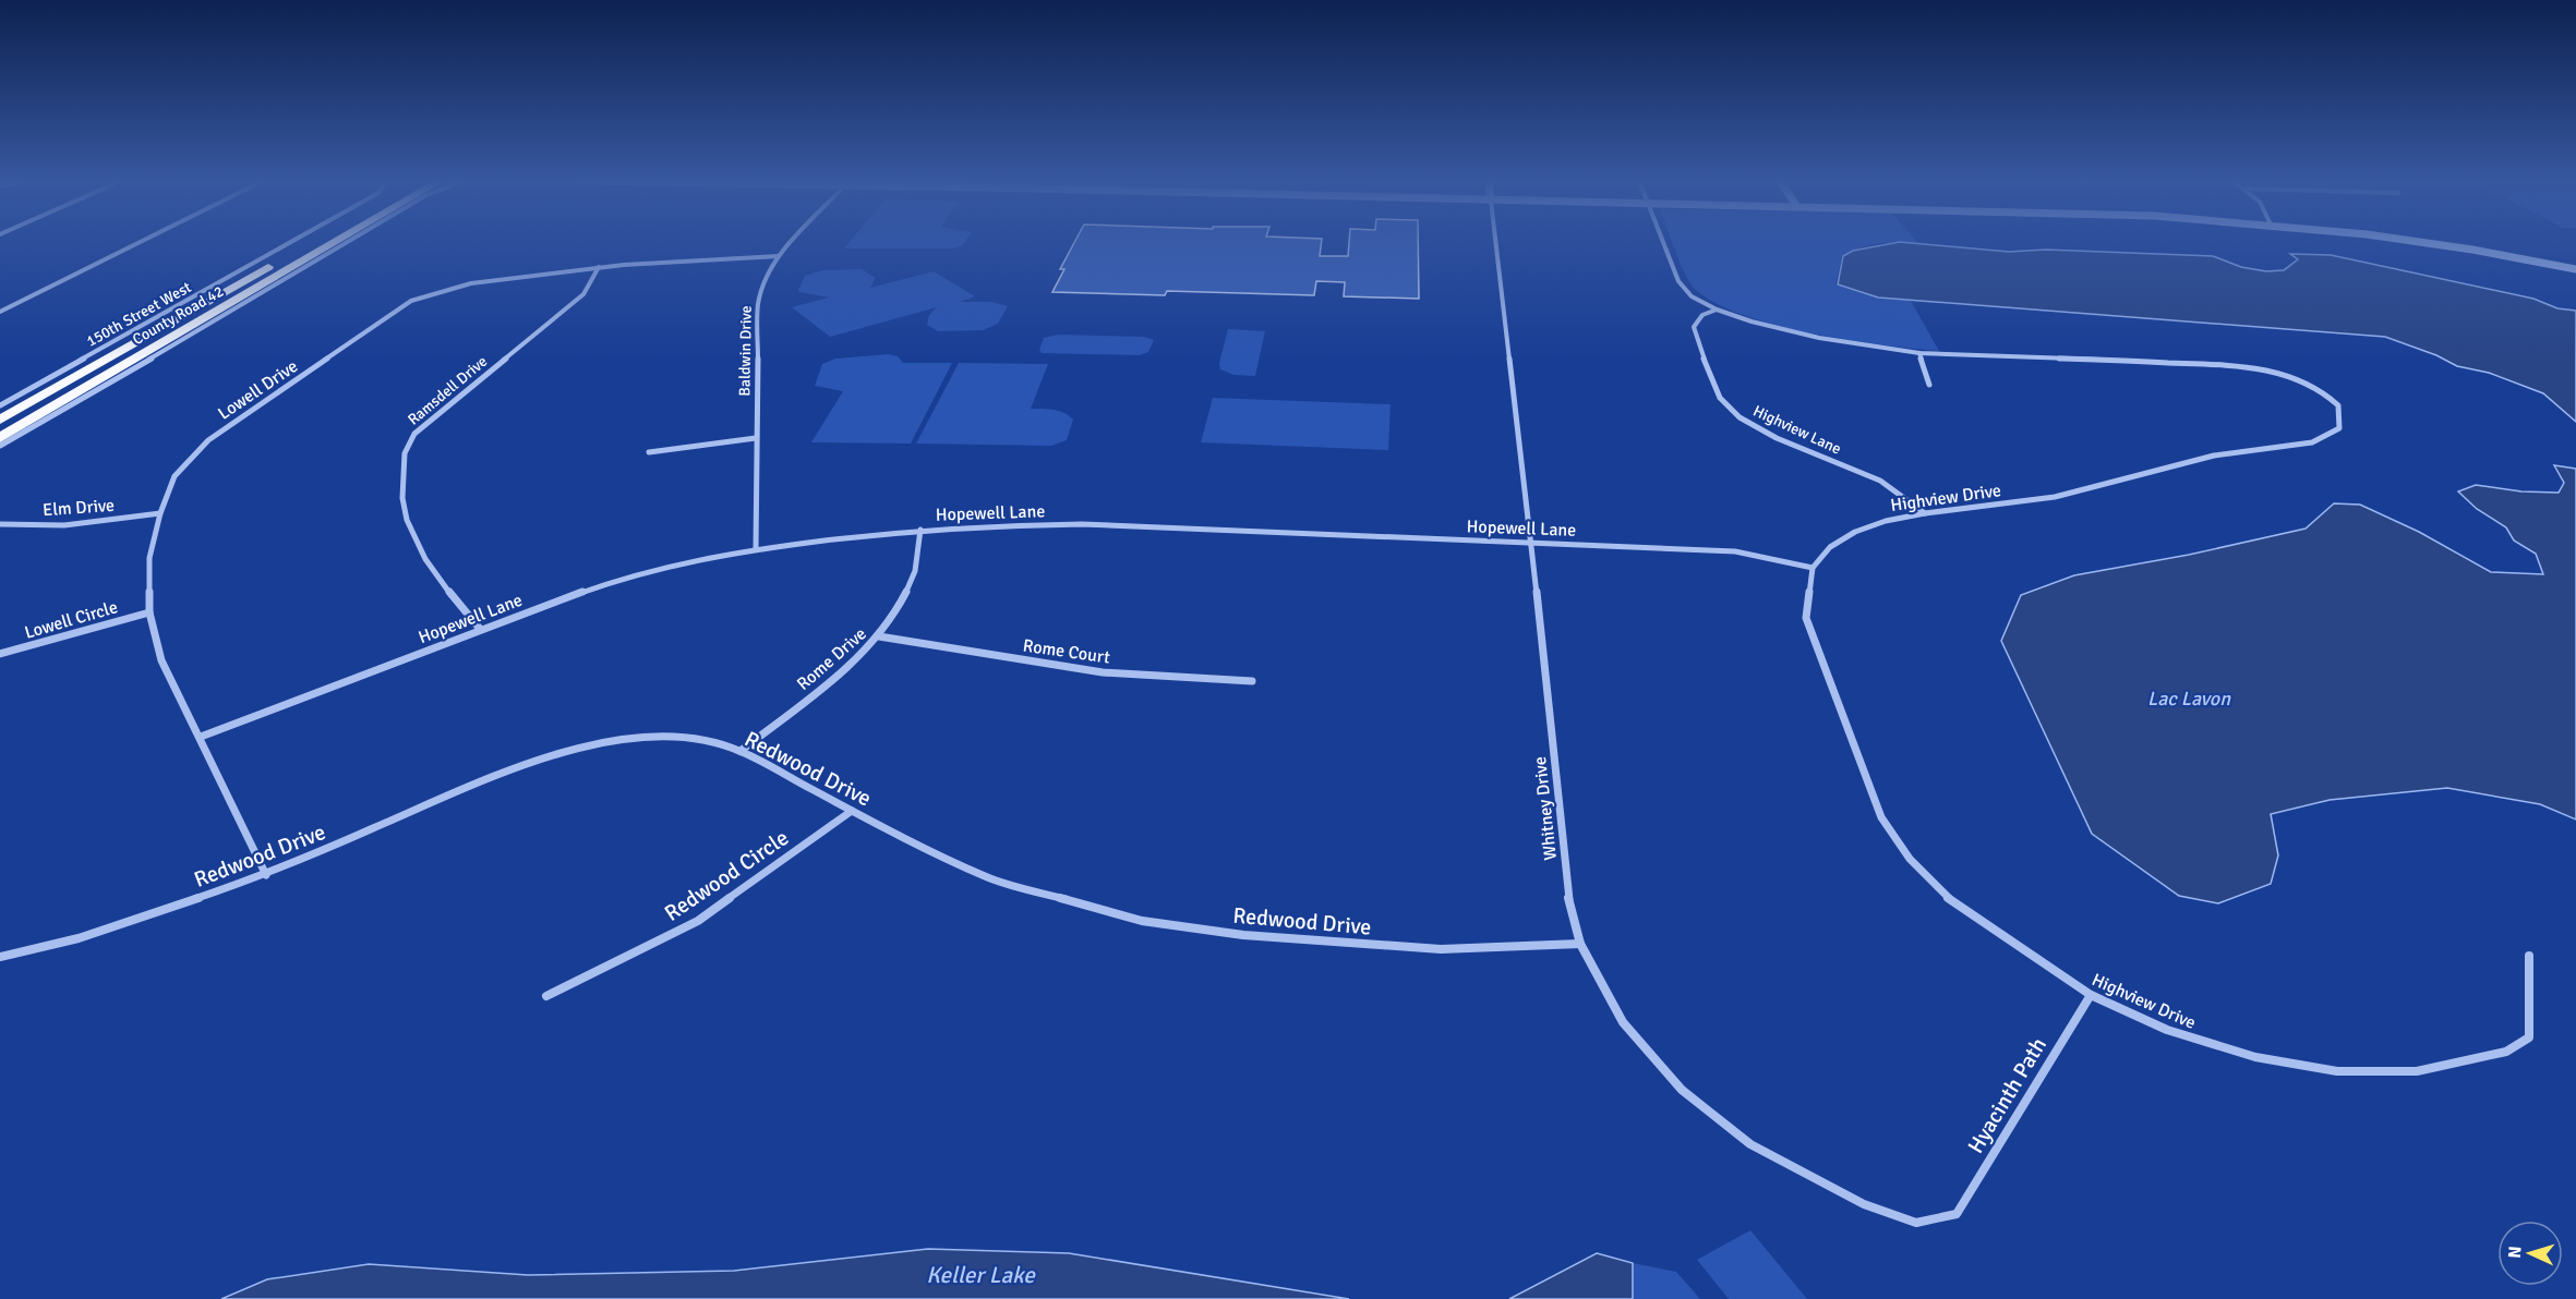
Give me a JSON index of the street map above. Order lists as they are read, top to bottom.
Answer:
{
  "streets": {
    "highway": ["County Road 42"],
    "street": [
      "150th Street West",
      "Baldwin Drive",
      "Lowell Drive",
      "Ramsdell Drive",
      "Highview Lane",
      "Highview Drive",
      "Elm Drive",
      "Hopewell Lane",
      "Lowell Circle",
      "Rome Court",
      "Rome Drive",
      "Redwood Drive",
      "Whitney Drive",
      "Redwood Circle",
      "Hyacinth Path"
    ]
  },
  "crossings": [
    ["Baldwin Drive", "Lowell Drive"],
    ["Baldwin Drive", "Hopewell Lane"],
    ["Lowell Drive", "Ramsdell Drive"],
    ["Lowell Drive", "Elm Drive"],
    ["Lowell Drive", "Hopewell Lane"],
    ["Lowell Drive", "Lowell Circle"],
    ["Lowell Drive", "Redwood Drive"],
    ["Ramsdell Drive", "Hopewell Lane"],
    ["Highview Lane", "Highview Drive"],
    ["Highview Drive", "Hopewell Lane"],
    ["Highview Drive", "Hyacinth Path"],
    ["Hopewell Lane", "Rome Drive"],
    ["Hopewell Lane", "Whitney Drive"],
    ["Rome Court", "Rome Drive"],
    ["Rome Drive", "Redwood Drive"],
    ["Redwood Drive", "Whitney Drive"],
    ["Redwood Drive", "Redwood Circle"],
    ["Whitney Drive", "Hyacinth Path"]
  ],
  "water": ["Lac Lavon", "Keller Lake"],
  "north": "left"
}
